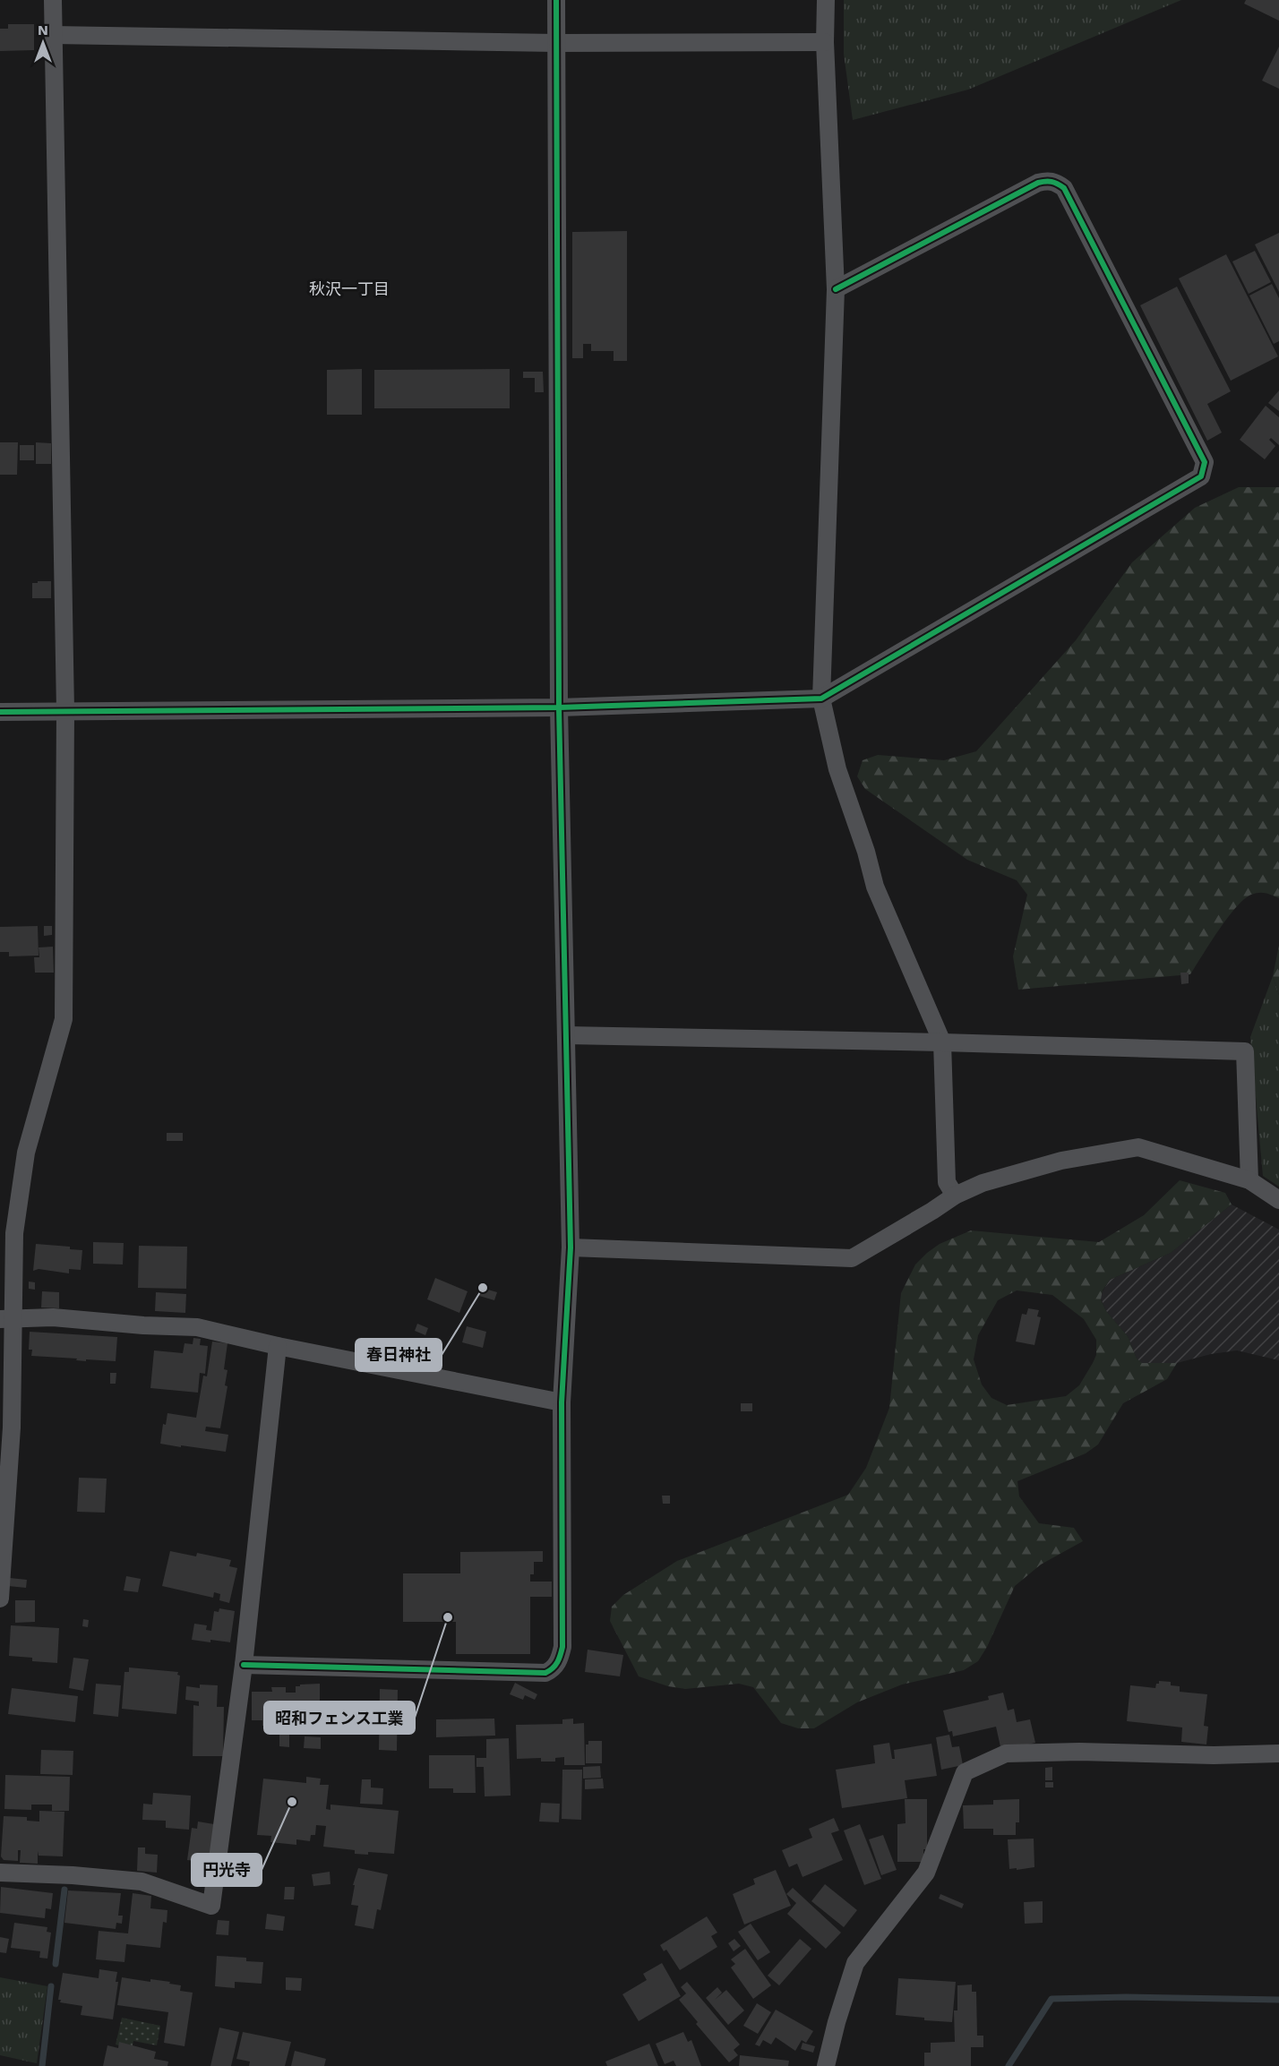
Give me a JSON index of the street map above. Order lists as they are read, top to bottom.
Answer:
{
  "districts": ["秋沢一丁目"],
  "places": ["春日神社", "昭和フェンス工業", "円光寺"],
  "north": "top"
}
